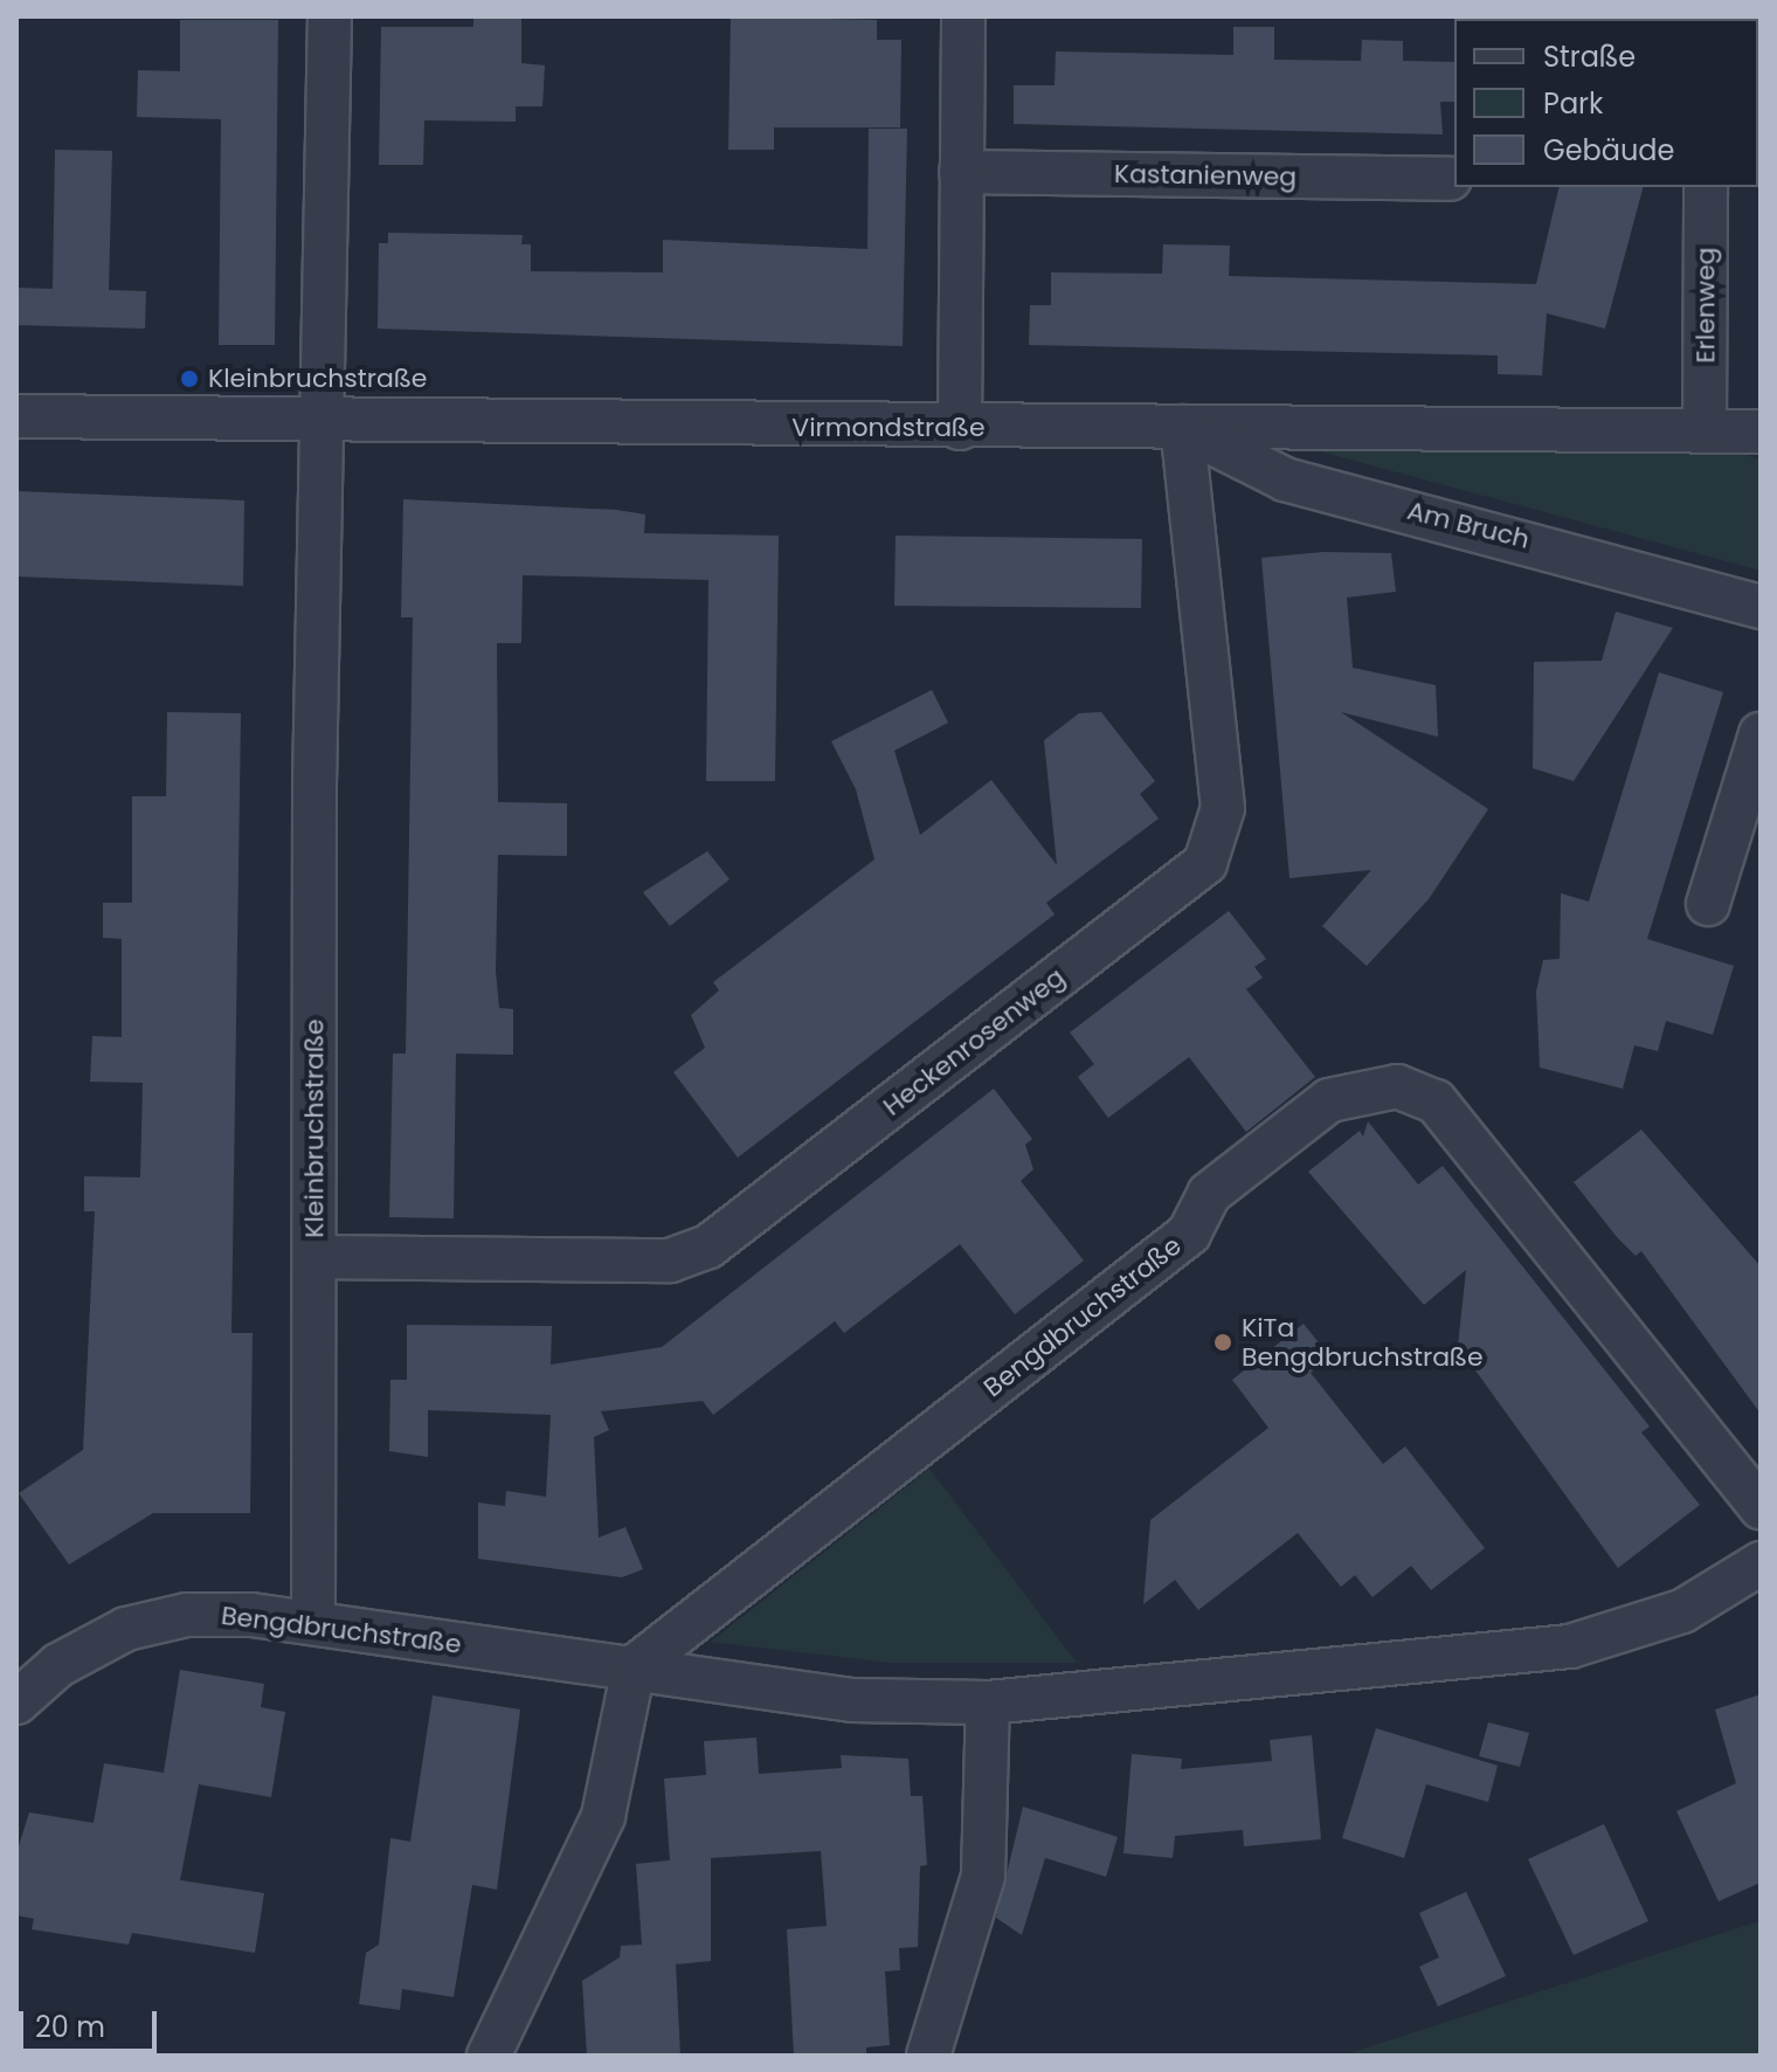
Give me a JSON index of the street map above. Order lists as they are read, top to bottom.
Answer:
{
  "streets": {
    "street": [
      "Kastanienweg",
      "Erlenweg",
      "Virmondstraße",
      "Am Bruch",
      "Heckenrosenweg",
      "Kleinbruchstraße",
      "Bengdbruchstraße"
    ]
  },
  "crossings": [
    ["Erlenweg", "Virmondstraße"],
    ["Virmondstraße", "Am Bruch"],
    ["Virmondstraße", "Heckenrosenweg"],
    ["Virmondstraße", "Kleinbruchstraße"],
    ["Am Bruch", "Heckenrosenweg"],
    ["Heckenrosenweg", "Kleinbruchstraße"],
    ["Kleinbruchstraße", "Bengdbruchstraße"]
  ],
  "places": ["Kleinbruchstraße", "KiTa Bengdbruchstraße"],
  "legend": ["Straße", "Park", "Gebäude"],
  "scale_bar": "20 m"
}
